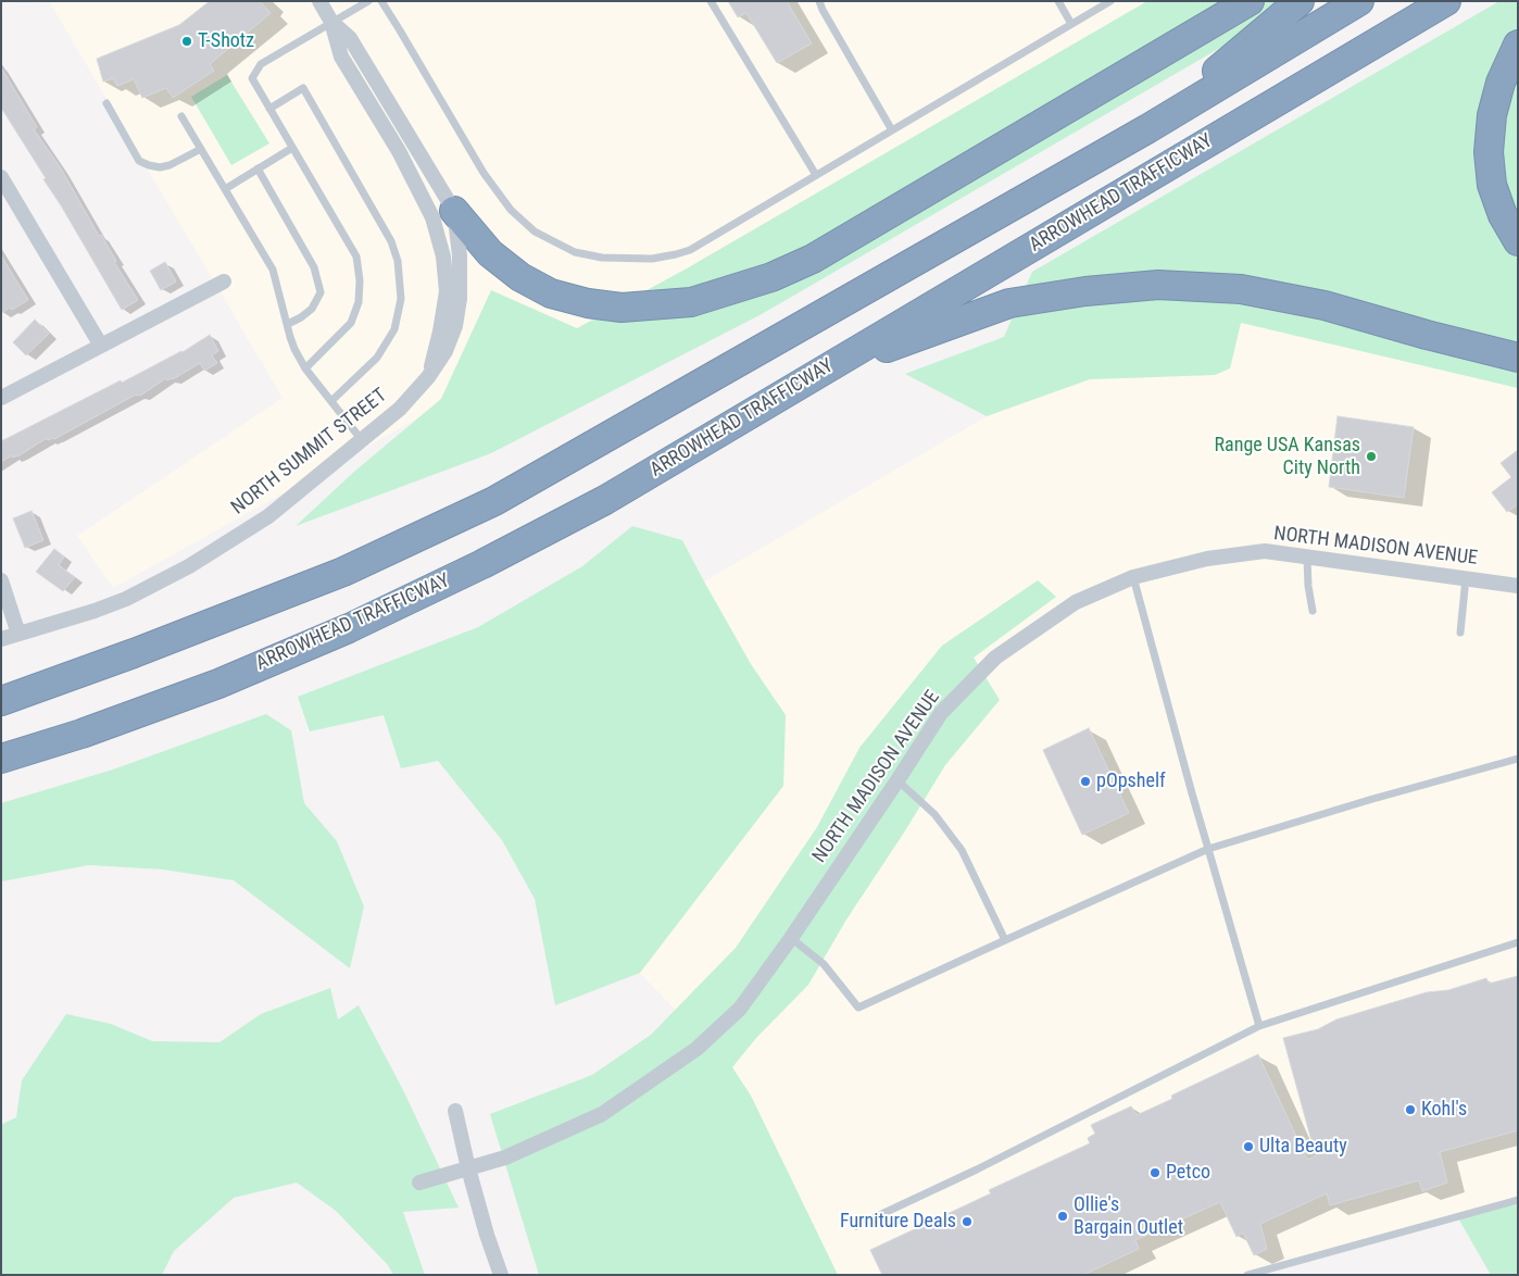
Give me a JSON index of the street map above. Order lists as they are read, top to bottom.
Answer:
{
  "streets": {
    "highway": ["ARROWHEAD TRAFFICWAY"],
    "street": ["NORTH SUMMIT STREET", "NORTH MADISON AVENUE"]
  },
  "places": [
    "T-Shotz",
    "Range USA Kansas City North",
    "pOpshelf",
    "Kohl's",
    "Ulta Beauty",
    "Petco",
    "Ollie's Bargain Outlet",
    "Furniture Deals"
  ]
}
